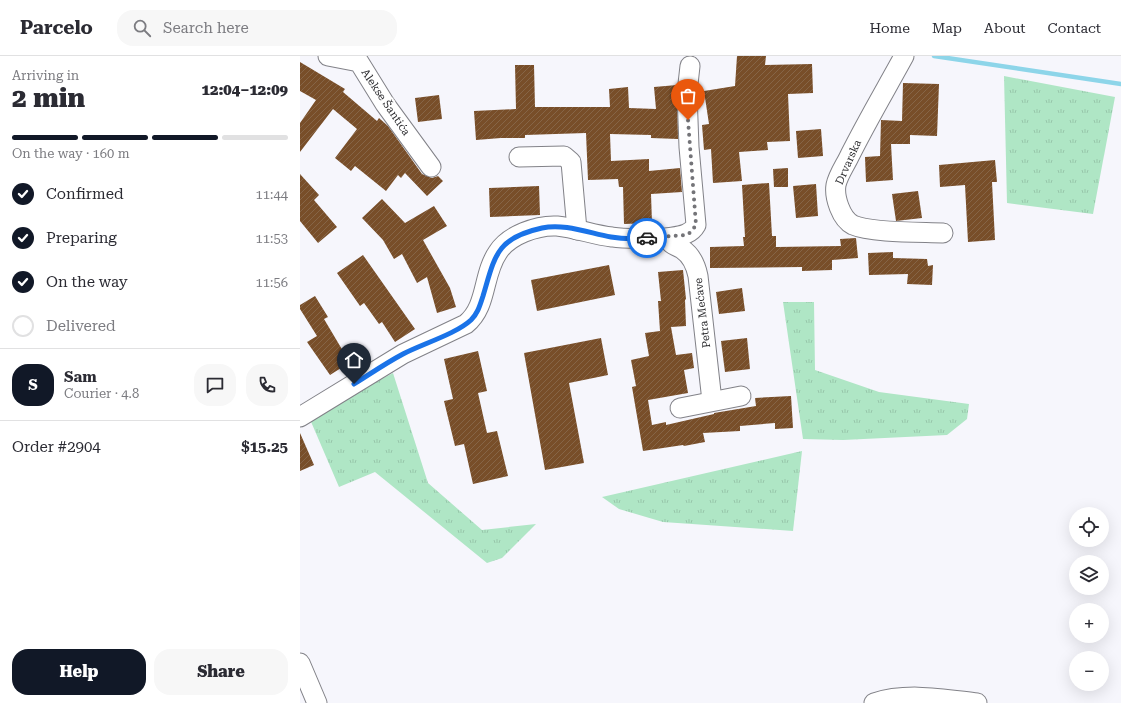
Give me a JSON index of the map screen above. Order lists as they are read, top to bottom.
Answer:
{
  "streets": {
    "street": ["Alekse Šantića", "Drvarska", "Petra Mećave"]
  },
  "page": {
    "header": "Parcelo",
    "search": "Search here",
    "nav": [
      "Home",
      "Map",
      "About",
      "Contact"
    ],
    "heading": ["2 min", "Arriving in", "12:04–12:09"],
    "panel": [
      "Sam",
      "Courier · 4.8",
      "Order #2904",
      "$15.25"
    ],
    "bar": "On the way · 160 m",
    "list": [
      ["Confirmed", "11:44"],
      ["Preparing", "11:53"],
      ["On the way", "11:56"],
      "Delivered"
    ],
    "round": "S",
    "map_buttons": ["+", "−"],
    "buttons": ["Help", "Share"]
  }
}
